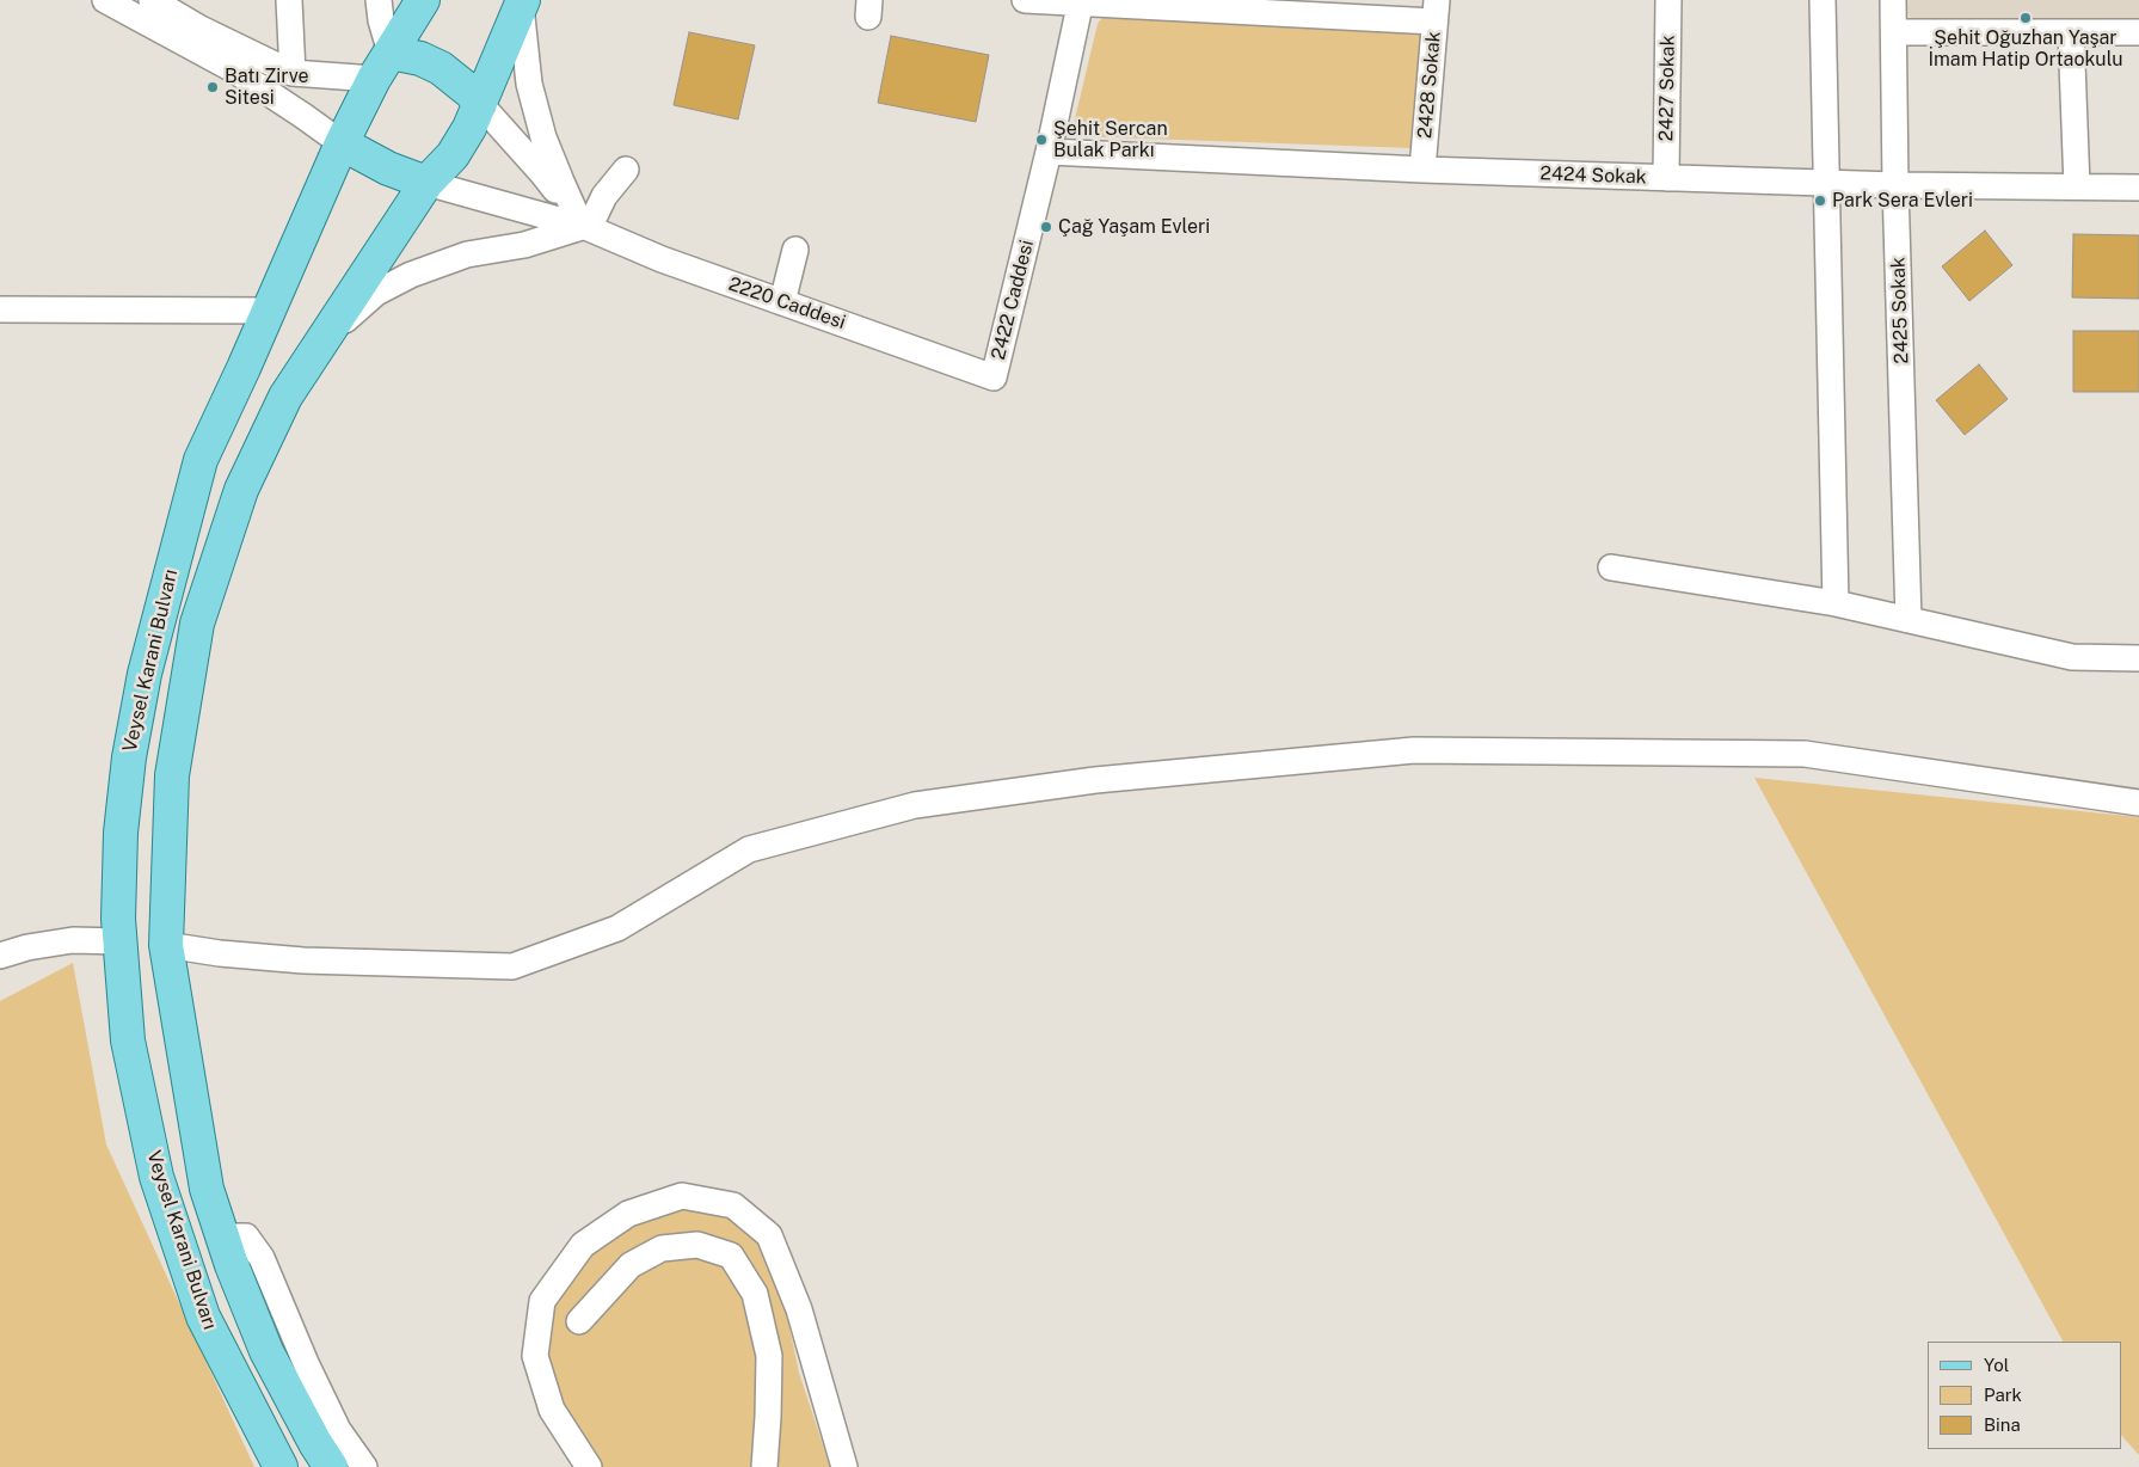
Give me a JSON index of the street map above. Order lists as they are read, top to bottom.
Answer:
{
  "streets": {
    "main road": ["Veysel Karani Bulvarı"],
    "street": [
      "2428 Sokak",
      "2427 Sokak",
      "2424 Sokak",
      "2422 Caddesi",
      "2220 Caddesi",
      "2425 Sokak"
    ]
  },
  "crossings": [
    ["2428 Sokak", "2424 Sokak"],
    ["2427 Sokak", "2424 Sokak"],
    ["2424 Sokak", "2422 Caddesi"],
    ["2424 Sokak", "2425 Sokak"],
    ["2422 Caddesi", "2220 Caddesi"],
    ["2220 Caddesi", "Veysel Karani Bulvarı"]
  ],
  "places": [
    "Şehit Oğuzhan Yaşar İmam Hatip Ortaokulu",
    "Batı Zirve Sitesi",
    "Şehit Sercan Bulak Parkı",
    "Park Sera Evleri",
    "Çağ Yaşam Evleri"
  ],
  "legend": ["Yol", "Park", "Bina"]
}
